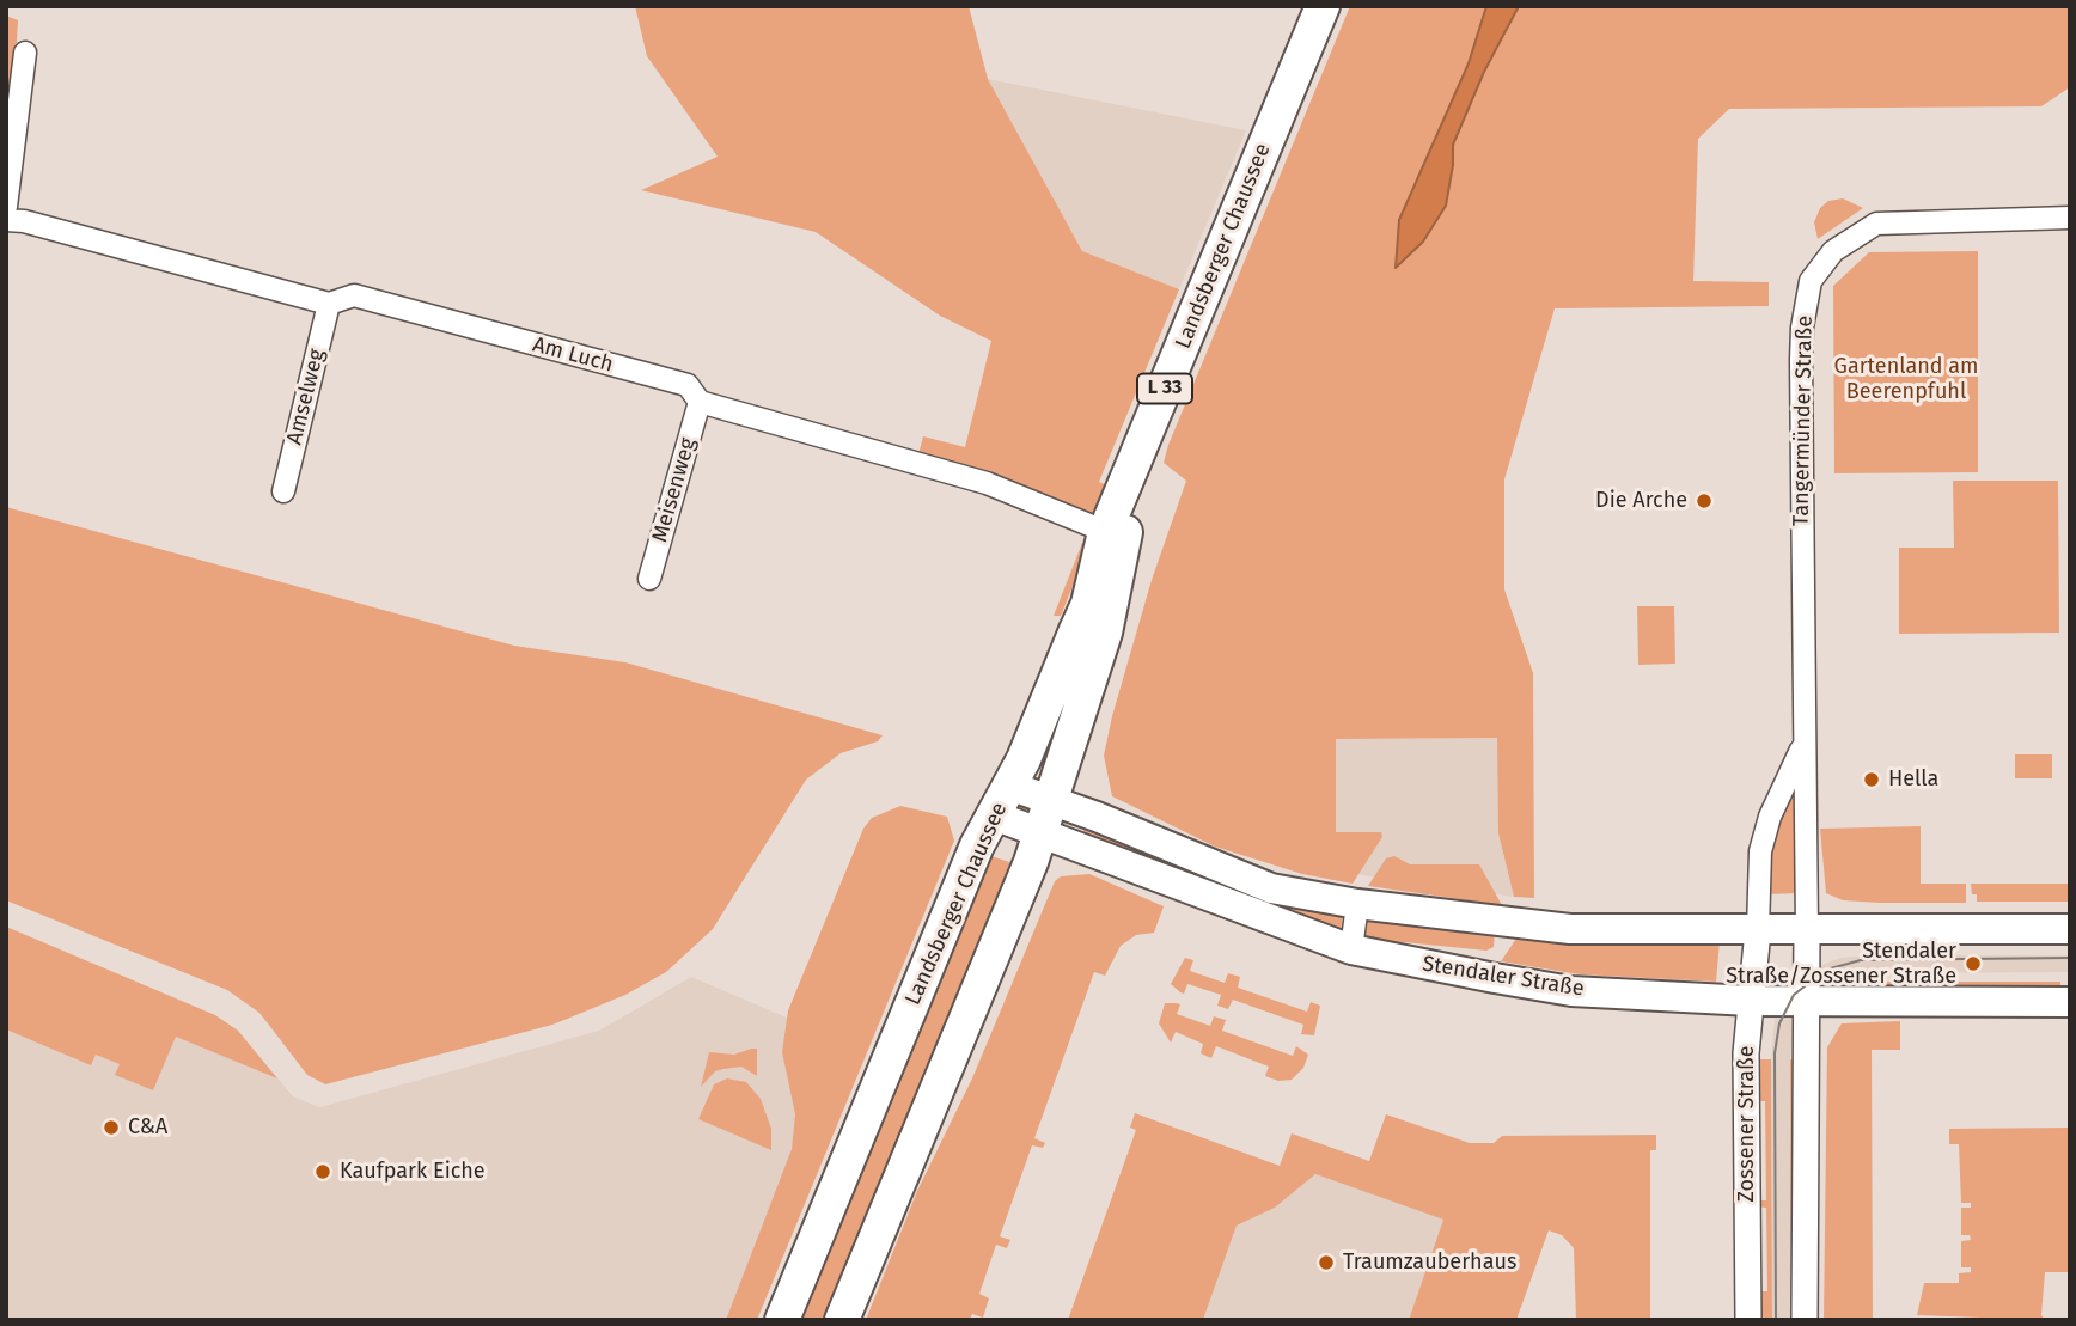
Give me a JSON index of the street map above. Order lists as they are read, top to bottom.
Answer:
{
  "streets": {
    "main road": ["Landsberger Chaussee", "L 33", "Stendaler Straße"],
    "street": [
      "Am Luch",
      "Amselweg",
      "Tangermünder Straße",
      "Meisenweg",
      "Zossener Straße"
    ]
  },
  "crossings": [
    ["Landsberger Chaussee", "Am Luch"],
    ["Landsberger Chaussee", "Stendaler Straße"],
    ["Am Luch", "Amselweg"],
    ["Am Luch", "Meisenweg"],
    ["Tangermünder Straße", "Zossener Straße"],
    ["Stendaler Straße", "Zossener Straße"]
  ],
  "parks": ["Gartenland am Beerenpfuhl"],
  "places": [
    "Die Arche",
    "Hella",
    "Stendaler Straße/Zossener Straße",
    "C&A",
    "Kaufpark Eiche",
    "Traumzauberhaus"
  ]
}
